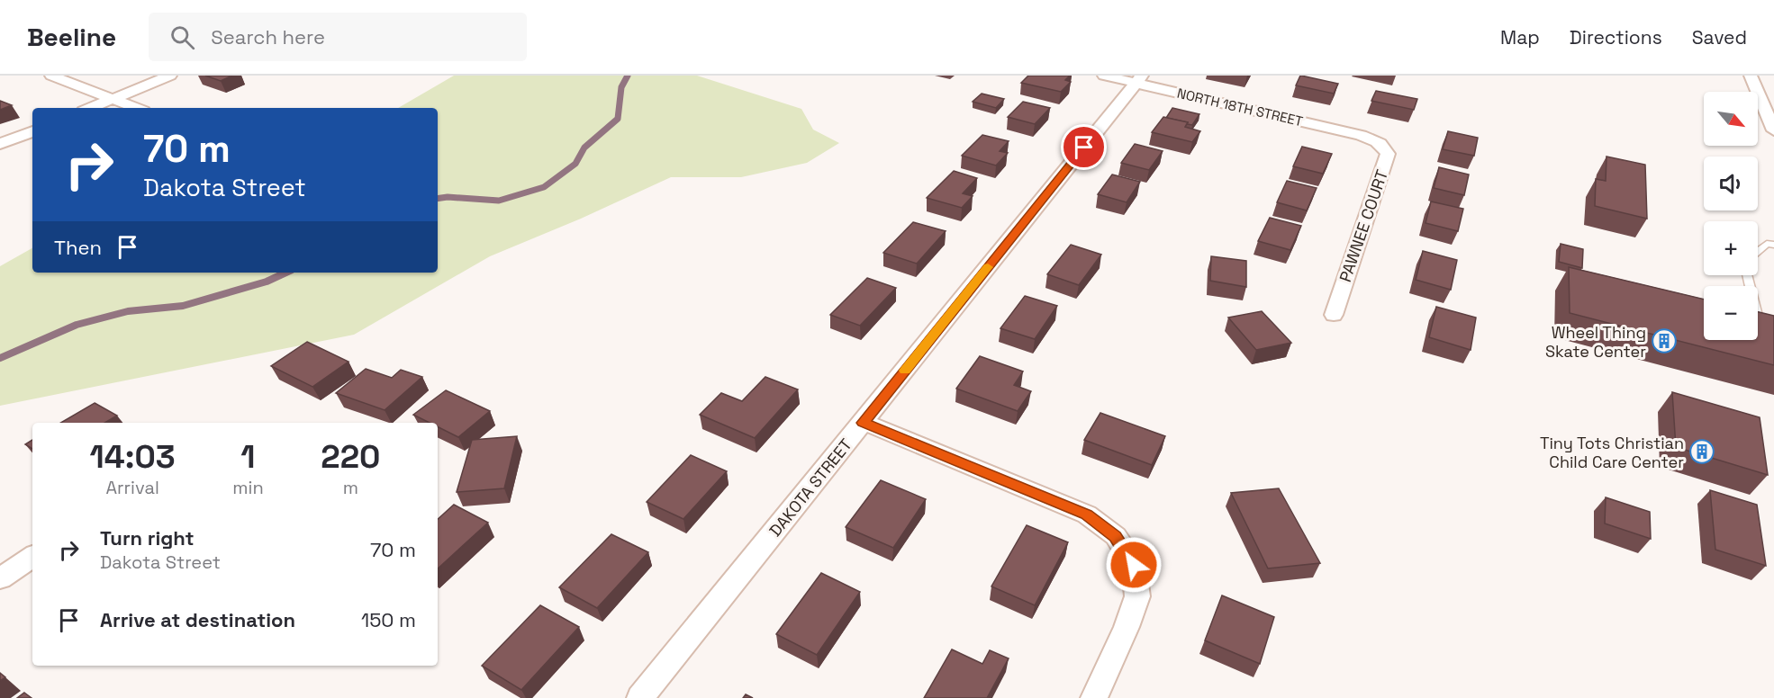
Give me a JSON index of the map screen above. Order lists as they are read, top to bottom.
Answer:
{
  "streets": {
    "street": ["NORTH 18TH STREET", "PAWNEE COURT", "DAKOTA STREET"]
  },
  "crossings": [
    ["NORTH 18TH STREET", "PAWNEE COURT"],
    ["NORTH 18TH STREET", "DAKOTA STREET"]
  ],
  "places": {
    "building": ["Wheel Thing Skate Center", "Tiny Tots Christian Child Care Center"]
  },
  "north": "bottom right",
  "page": {
    "header": "Beeline",
    "search": "Search here",
    "nav": ["Map", "Directions", "Saved"],
    "map_buttons": ["+", "−"],
    "turn": ["70 m", "Dakota Street"],
    "then": "Then",
    "eta": [
      "14:03",
      "Arrival",
      "1",
      "min",
      "220",
      "m"
    ],
    "list": [
      {
        "name": "Turn right",
        "note": "Dakota Street",
        "value": "70 m"
      },
      {
        "name": "Arrive at destination",
        "value": "150 m"
      }
    ]
  }
}
